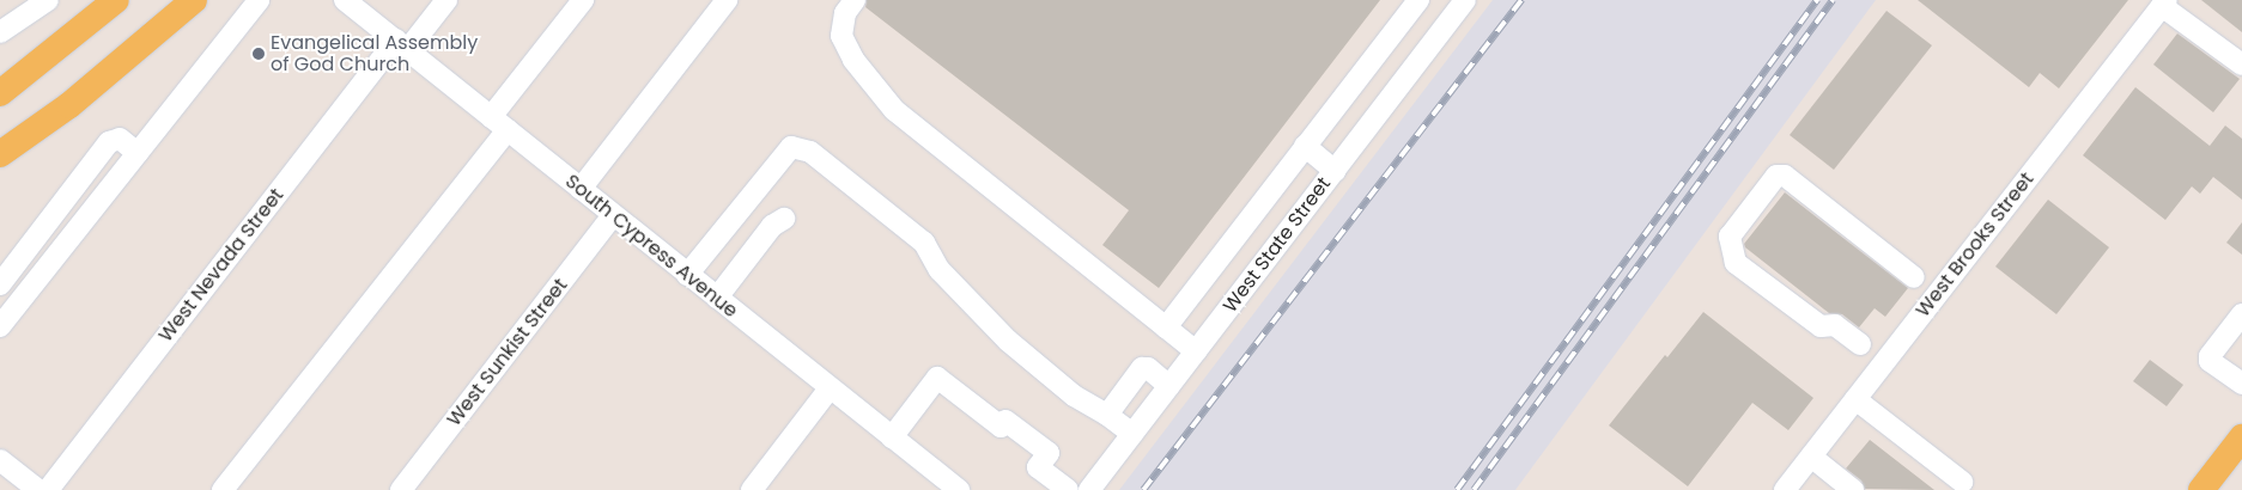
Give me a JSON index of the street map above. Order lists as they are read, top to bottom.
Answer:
{
  "streets": {
    "street": [
      "West State Street",
      "West Brooks Street",
      "South Cypress Avenue",
      "West Nevada Street",
      "West Sunkist Street"
    ]
  },
  "crossings": [
    ["South Cypress Avenue", "West Nevada Street"],
    ["South Cypress Avenue", "West Sunkist Street"]
  ],
  "places": ["Evangelical Assembly of God Church"]
}
